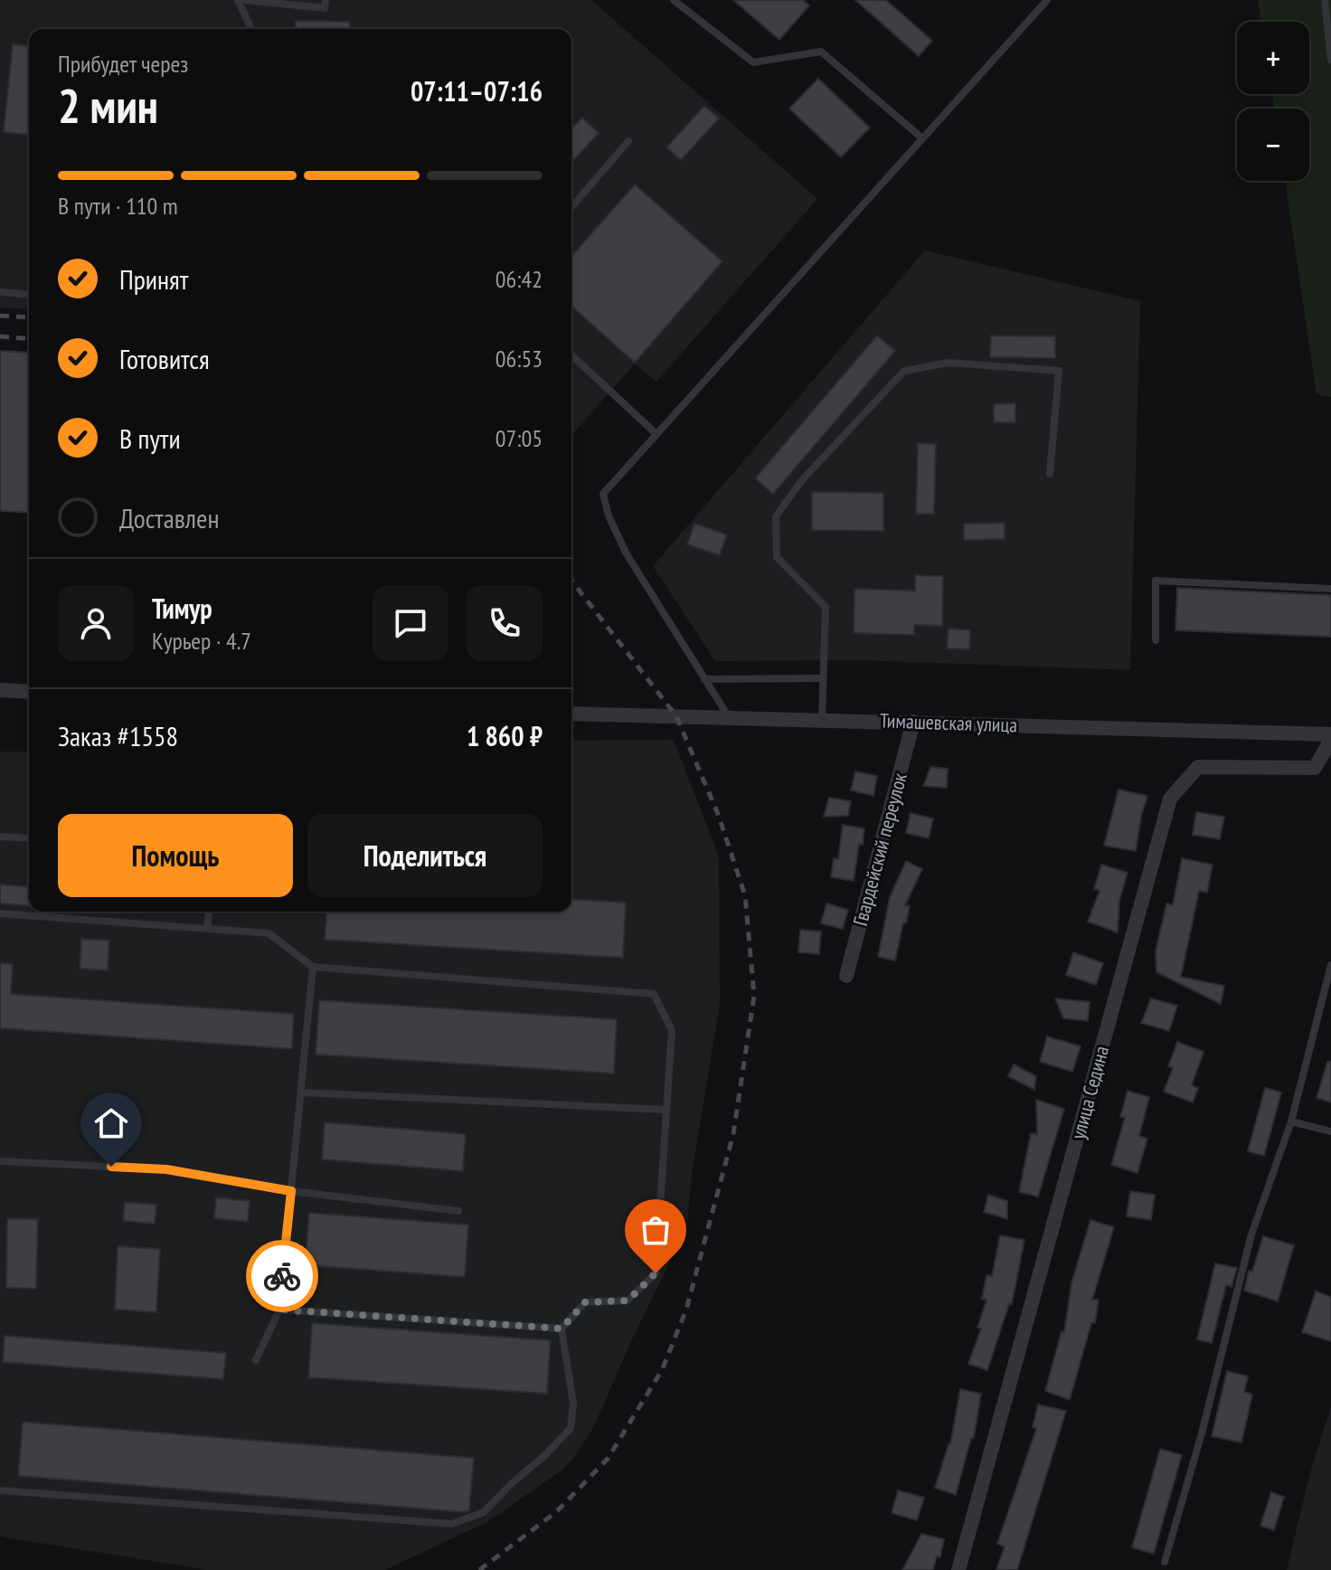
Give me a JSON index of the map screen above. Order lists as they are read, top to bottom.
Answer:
{
  "streets": {
    "street": ["Тимашевская улица", "Гвардейский переулок", "улица Седина"]
  },
  "crossings": [
    ["Тимашевская улица", "Гвардейский переулок"],
    ["Тимашевская улица", "улица Седина"]
  ],
  "page": {
    "map_buttons": ["+", "−"],
    "heading": ["2 мин", "Прибудет через", "07:11–07:16"],
    "panel": [
      "Тимур",
      "Курьер · 4.7",
      "Заказ #1558",
      "1 860 ₽"
    ],
    "bar": "В пути · 110 m",
    "list": [
      ["Принят", "06:42"],
      ["Готовится", "06:53"],
      ["В пути", "07:05"],
      "Доставлен"
    ],
    "buttons": ["Помощь", "Поделиться"]
  }
}
